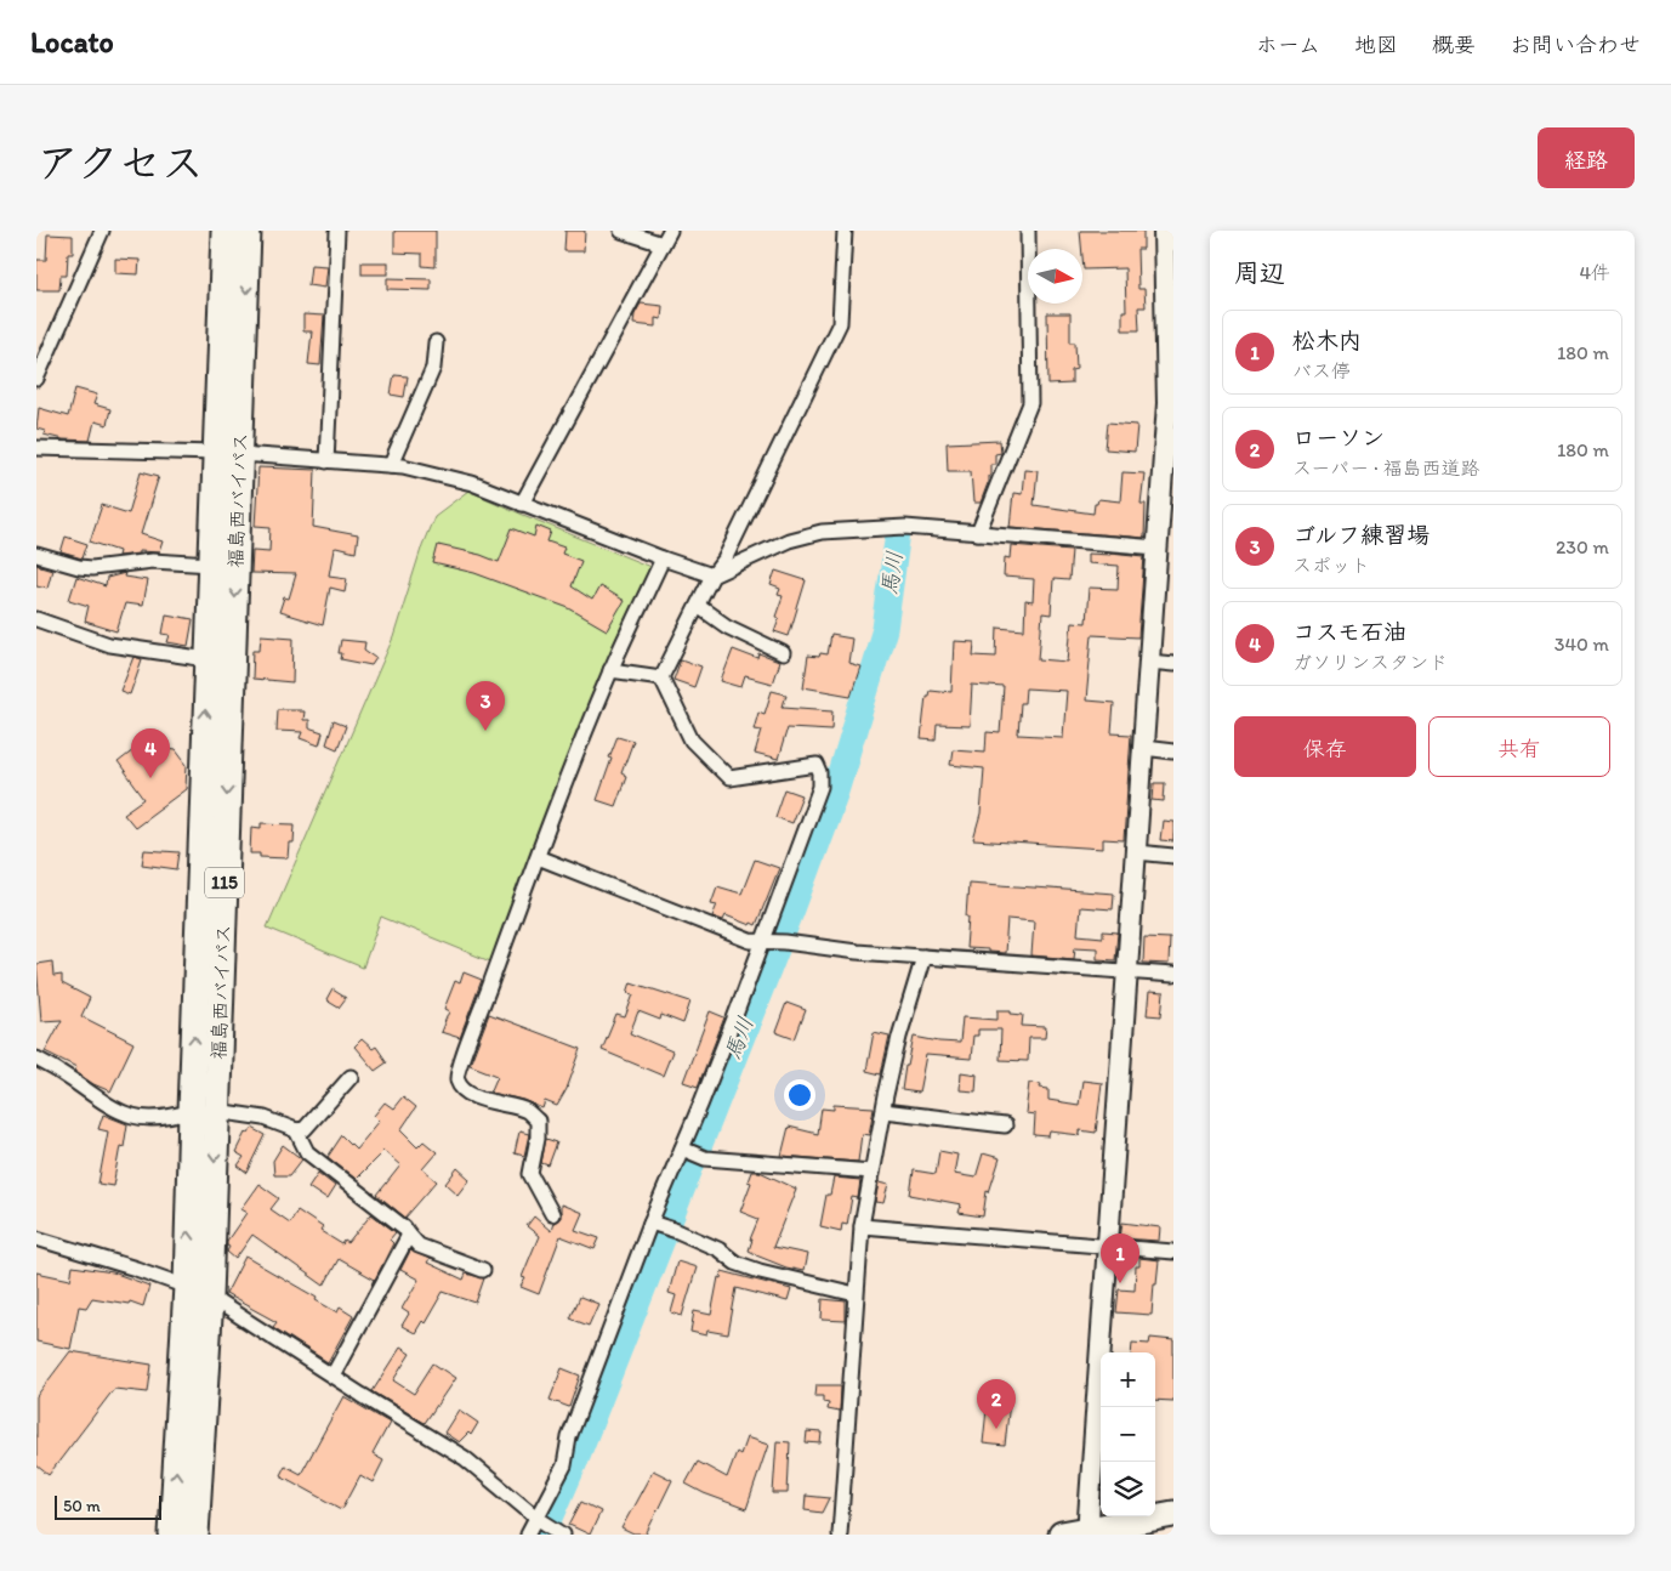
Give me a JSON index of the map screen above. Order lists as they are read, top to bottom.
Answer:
{
  "streets": {
    "highway": ["福島西バイパス", "115"]
  },
  "water": ["馬川"],
  "scale_bar": "50 m",
  "north": "right",
  "page": {
    "header": "Locato",
    "nav": [
      "ホーム",
      "地図",
      "概要",
      "お問い合わせ"
    ],
    "title": "アクセス",
    "buttons": [
      "経路",
      ["保存", "共有"]
    ],
    "heading": ["周辺", "4件"],
    "list": [
      {
        "mark": "1",
        "name": "松木内",
        "note": "バス停",
        "value": "180 m"
      },
      {
        "mark": "2",
        "name": "ローソン",
        "note": "スーパー · 福島西道路",
        "value": "180 m"
      },
      {
        "mark": "3",
        "name": "ゴルフ練習場",
        "note": "スポット",
        "value": "230 m"
      },
      {
        "mark": "4",
        "name": "コスモ石油",
        "note": "ガソリンスタンド",
        "value": "340 m"
      }
    ],
    "pins": [
      "3",
      "4",
      "1",
      "2"
    ],
    "map_buttons": ["+", "−"],
    "scale": "50 m"
  }
}
